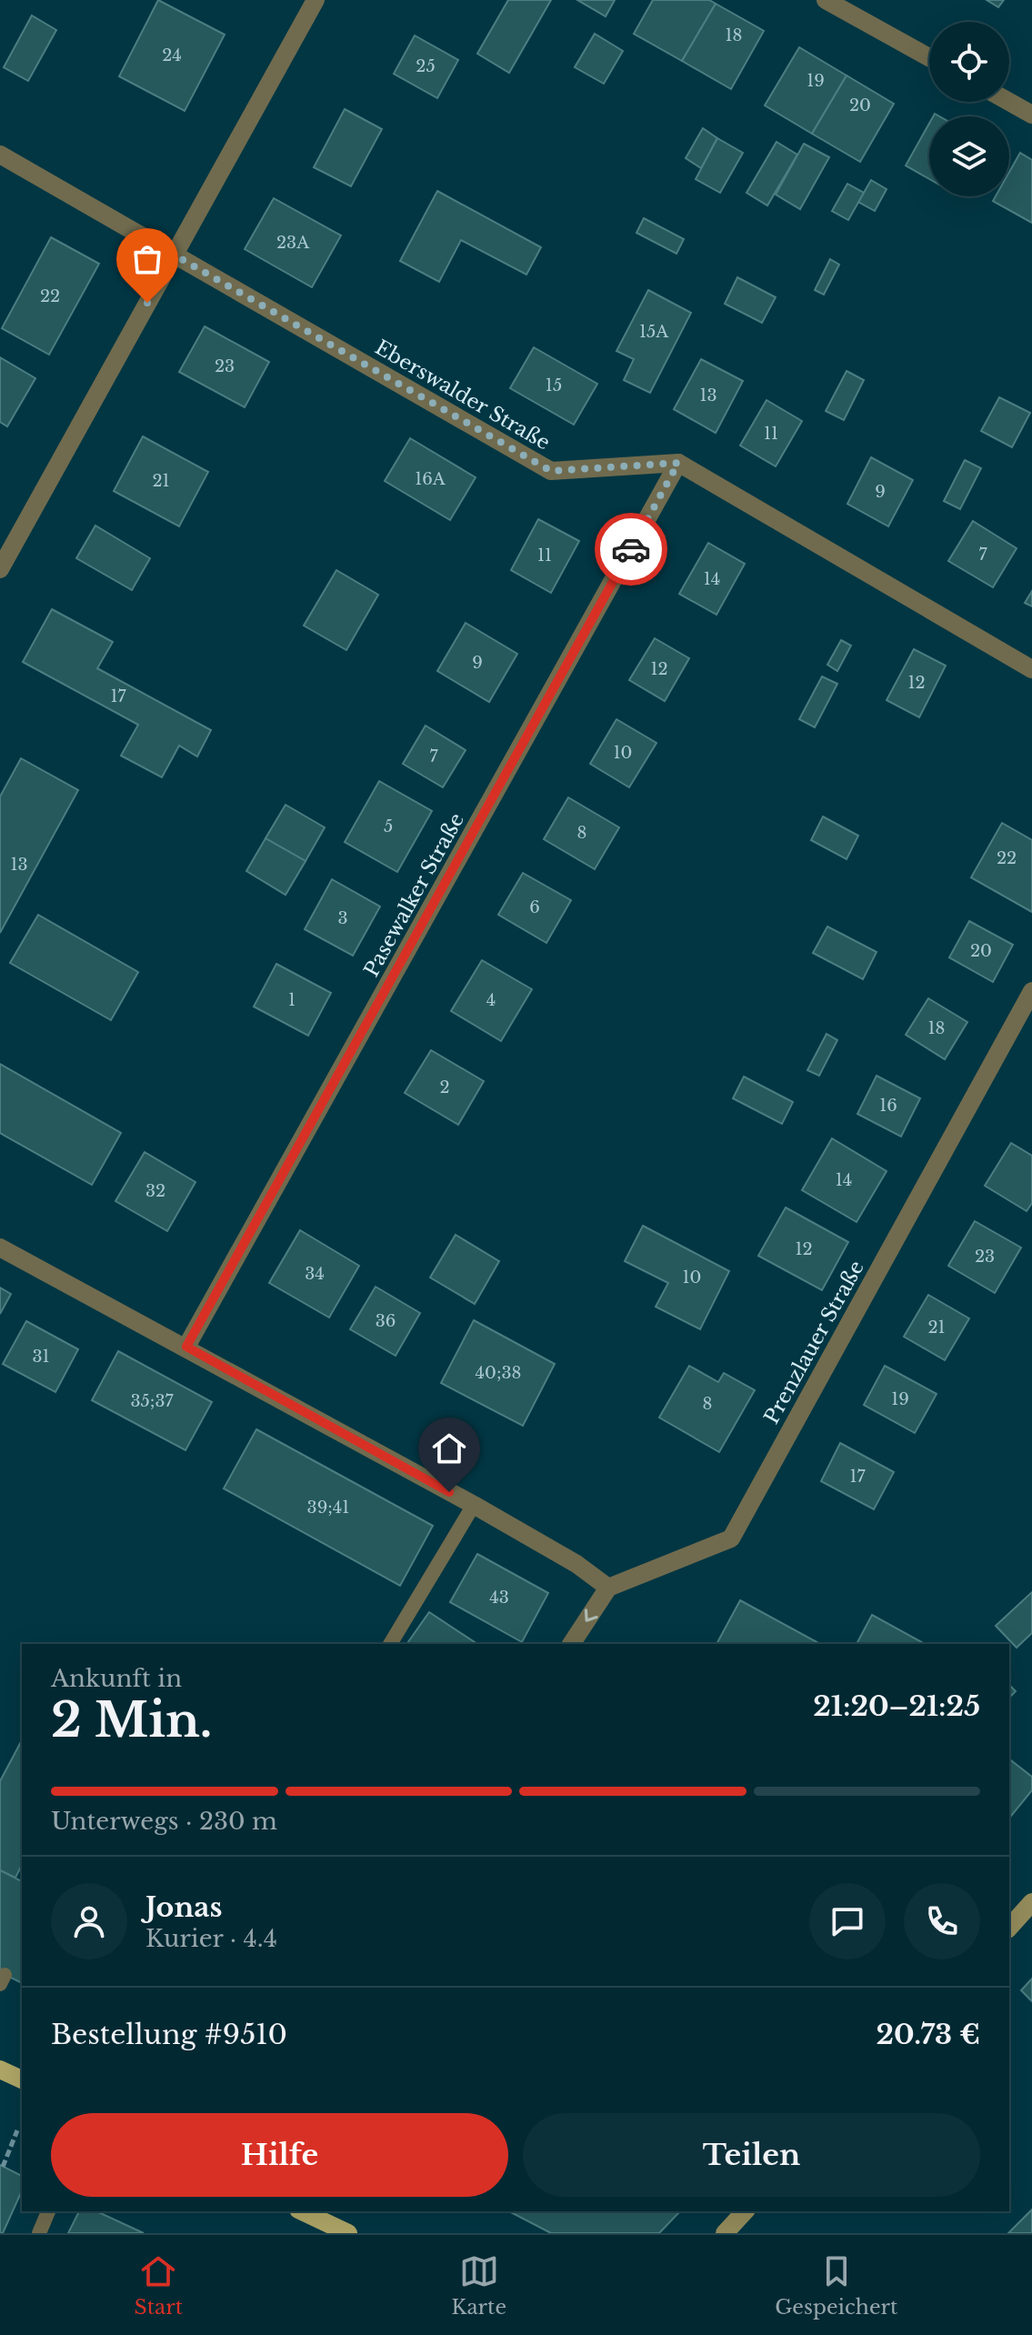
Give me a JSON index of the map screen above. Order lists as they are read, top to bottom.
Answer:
{
  "streets": {
    "street": ["Eberswalder Straße", "Pasewalker Straße", "Prenzlauer Straße"]
  },
  "crossings": [
    ["Eberswalder Straße", "Pasewalker Straße"]
  ],
  "house_numbers": [
    "18",
    "24",
    "25",
    "19",
    "20",
    "23A",
    "22",
    "15A",
    "23",
    "15",
    "13",
    "11",
    "16A",
    "21",
    "9",
    "7",
    "11",
    "14",
    "9",
    "12",
    "12",
    "17",
    "10",
    "7",
    "5",
    "8",
    "22",
    "13",
    "6",
    "3",
    "20",
    "1",
    "4",
    "18",
    "2",
    "16",
    "14",
    "32",
    "12",
    "23",
    "34",
    "10",
    "36",
    "21",
    "31",
    "40;38",
    "19",
    "35;37",
    "8",
    "17",
    "39;41",
    "43"
  ],
  "page": {
    "heading": ["2 Min.", "Ankunft in", "21:20–21:25"],
    "panel": [
      "Jonas",
      "Kurier · 4.4",
      "Bestellung #9510",
      "20.73 €"
    ],
    "bar": "Unterwegs · 230 m",
    "buttons": ["Hilfe", "Teilen"],
    "tabs": ["Start", "Karte", "Gespeichert"]
  }
}
